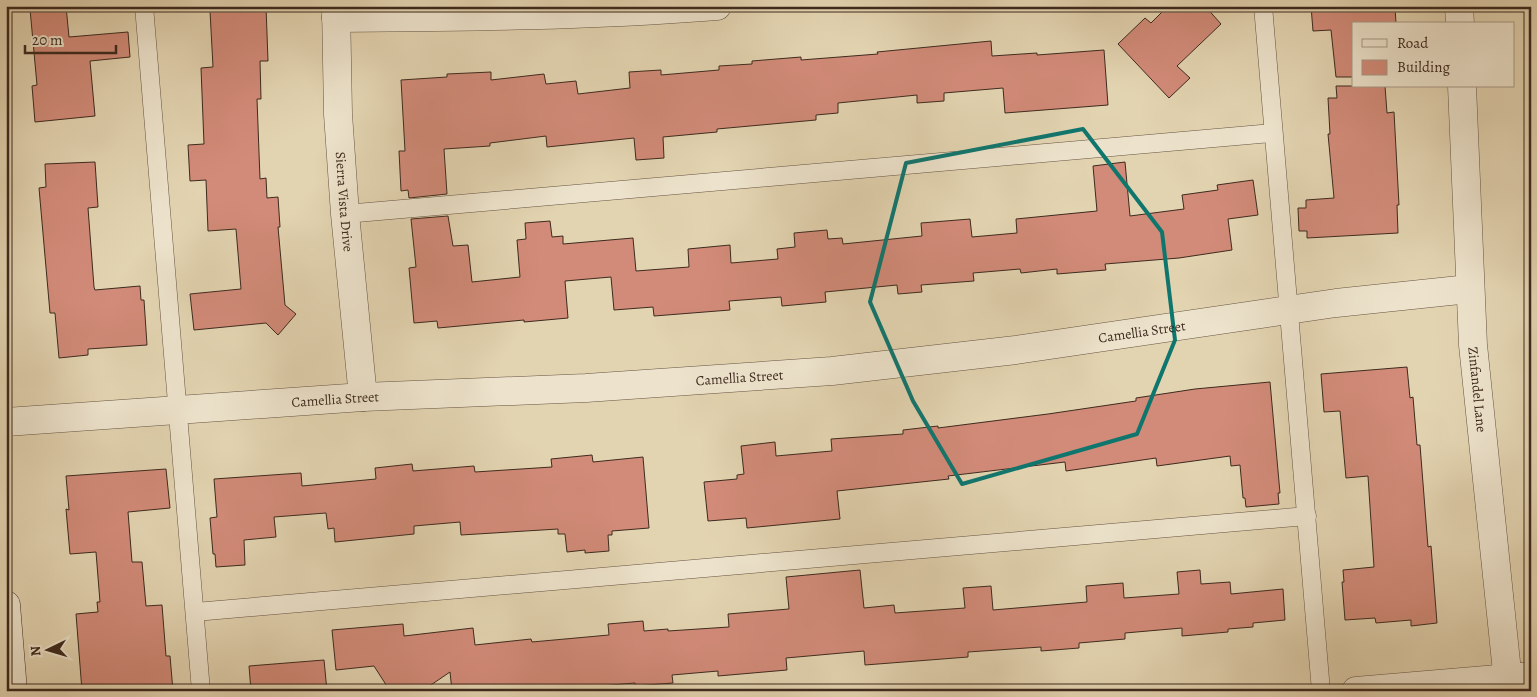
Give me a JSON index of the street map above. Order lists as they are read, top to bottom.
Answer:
{
  "streets": {
    "street": ["Sierra Vista Drive", "Camellia Street", "Zinfandel Lane"]
  },
  "crossings": [
    ["Sierra Vista Drive", "Camellia Street"],
    ["Camellia Street", "Zinfandel Lane"]
  ],
  "legend": ["Road", "Building"],
  "scale_bar": "20 m",
  "north": "left"
}
